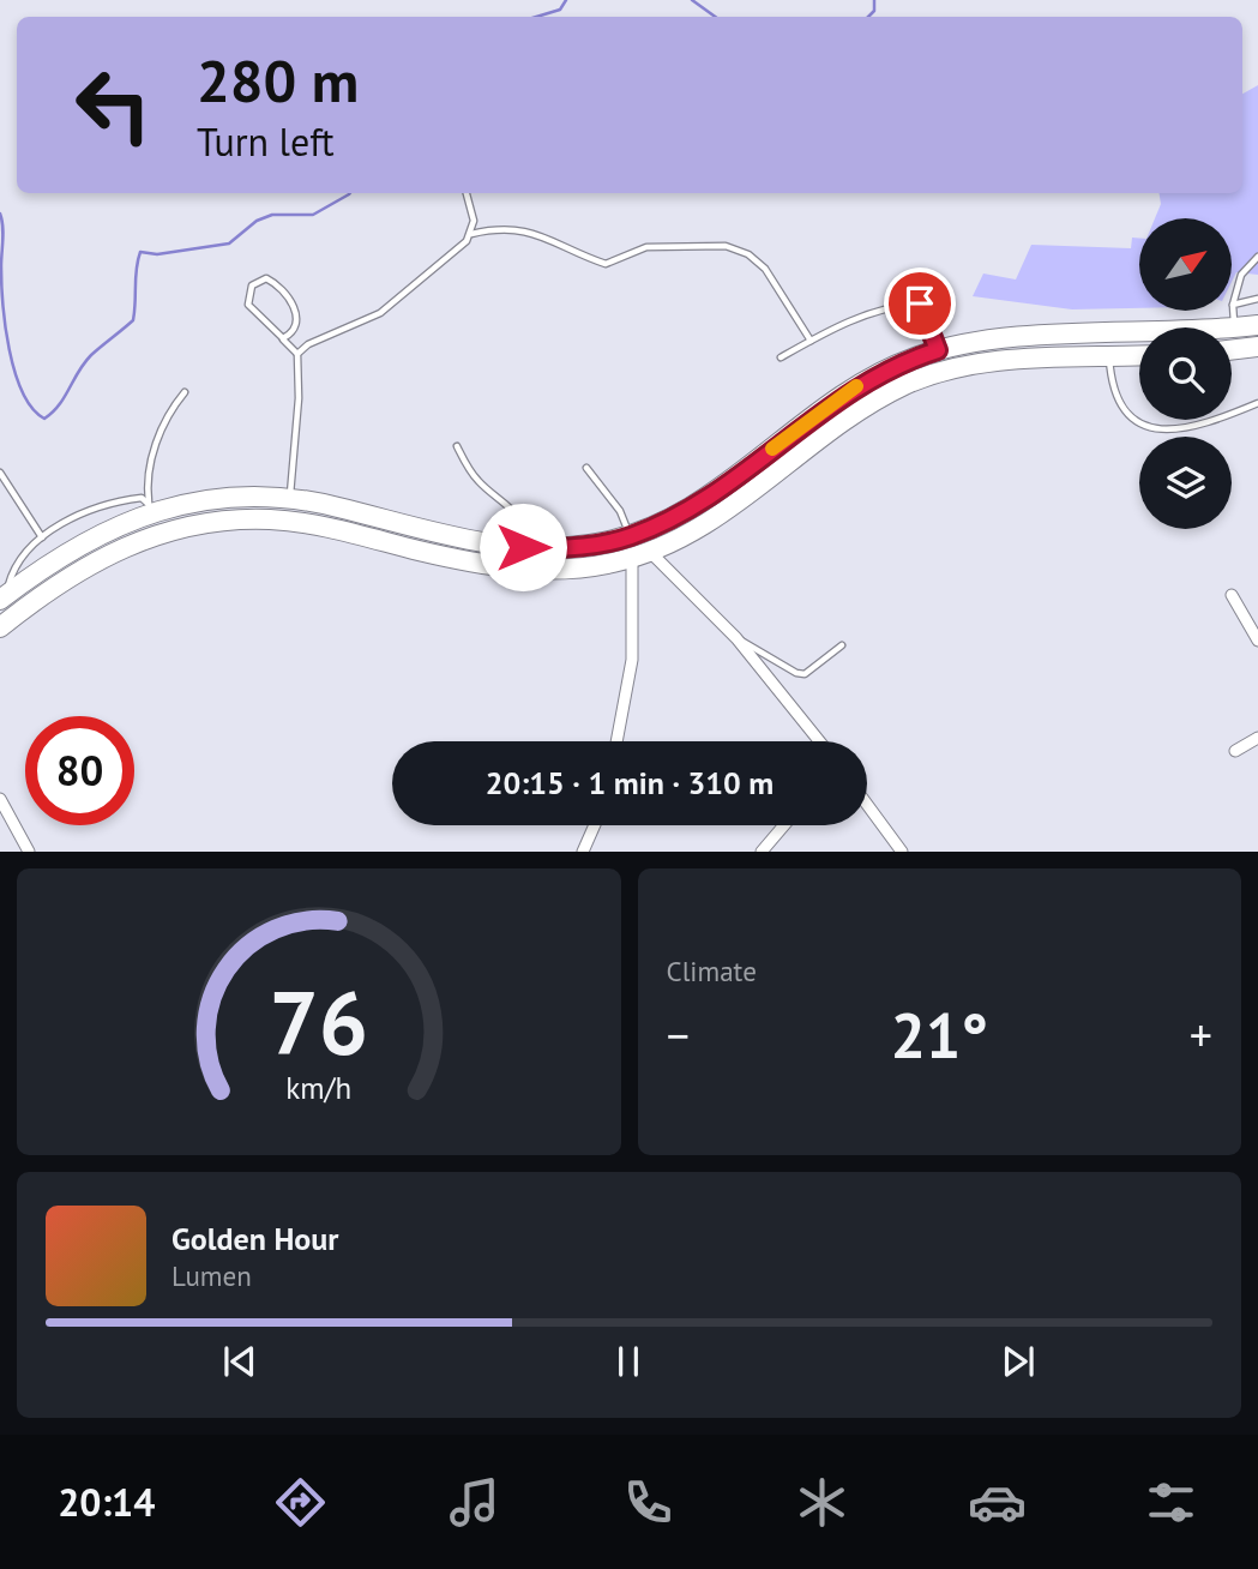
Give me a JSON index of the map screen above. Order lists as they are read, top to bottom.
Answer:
{
  "north": "top right",
  "page": {
    "turn": ["280 m", "Turn left"],
    "limit": "80",
    "trip": "20:15 · 1 min · 310 m",
    "tile": "Climate",
    "heat": ["−", "21°", "+"],
    "song": ["Golden Hour", "Lumen"],
    "tabs": "20:14",
    "gauge": ["76", "km/h"]
  }
}
